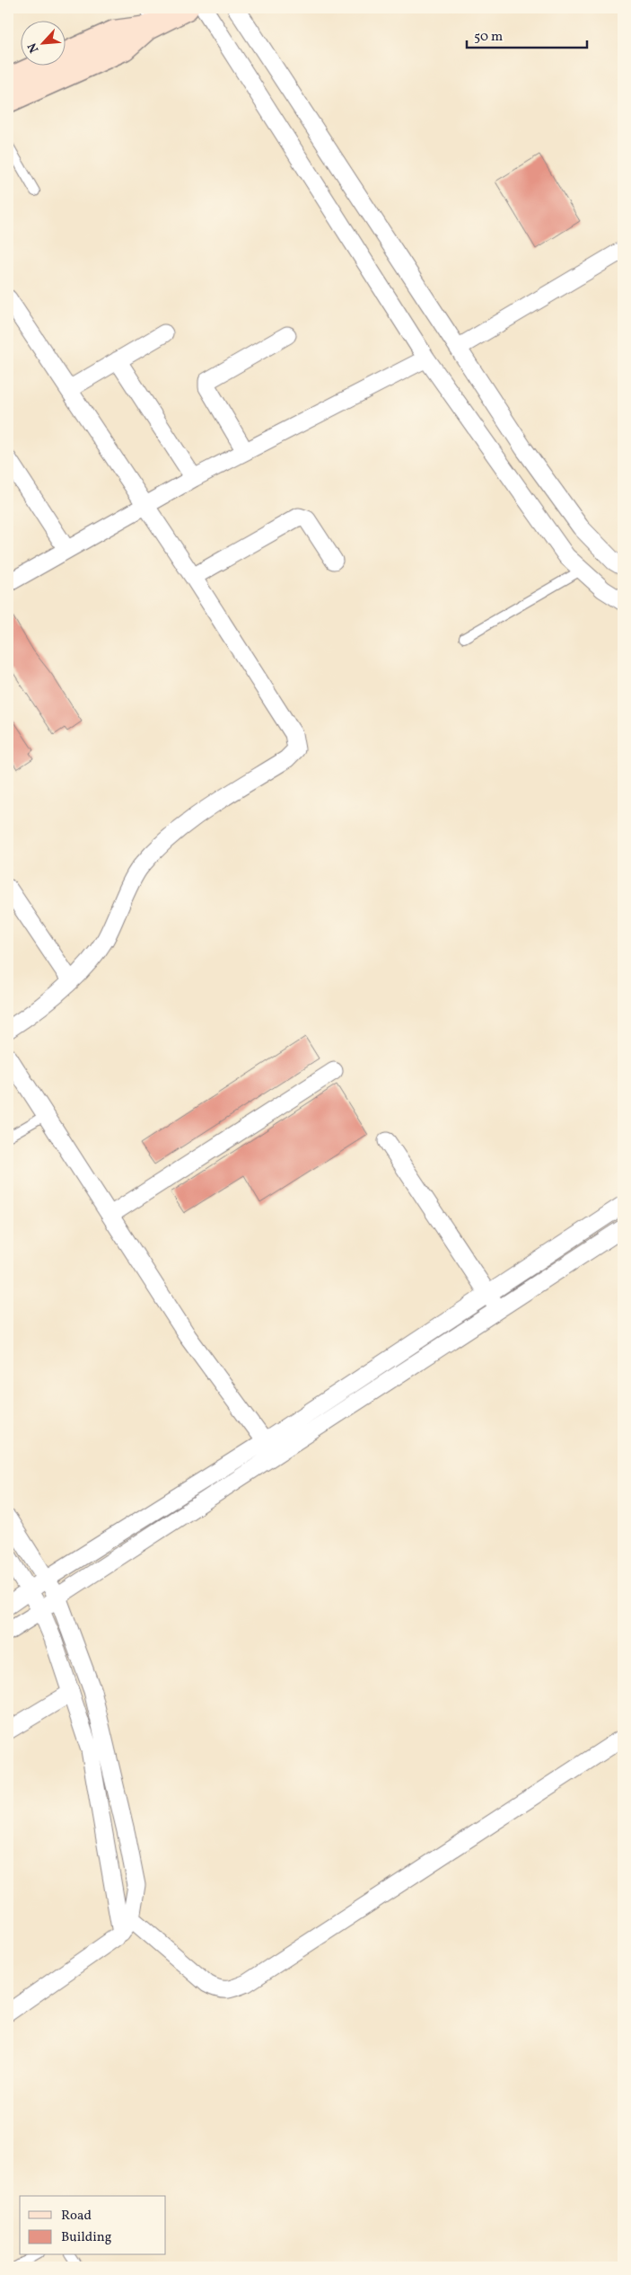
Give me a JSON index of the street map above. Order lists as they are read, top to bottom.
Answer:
{
  "legend": ["Road", "Building"],
  "scale_bar": "50 m",
  "north": "bottom left"
}
